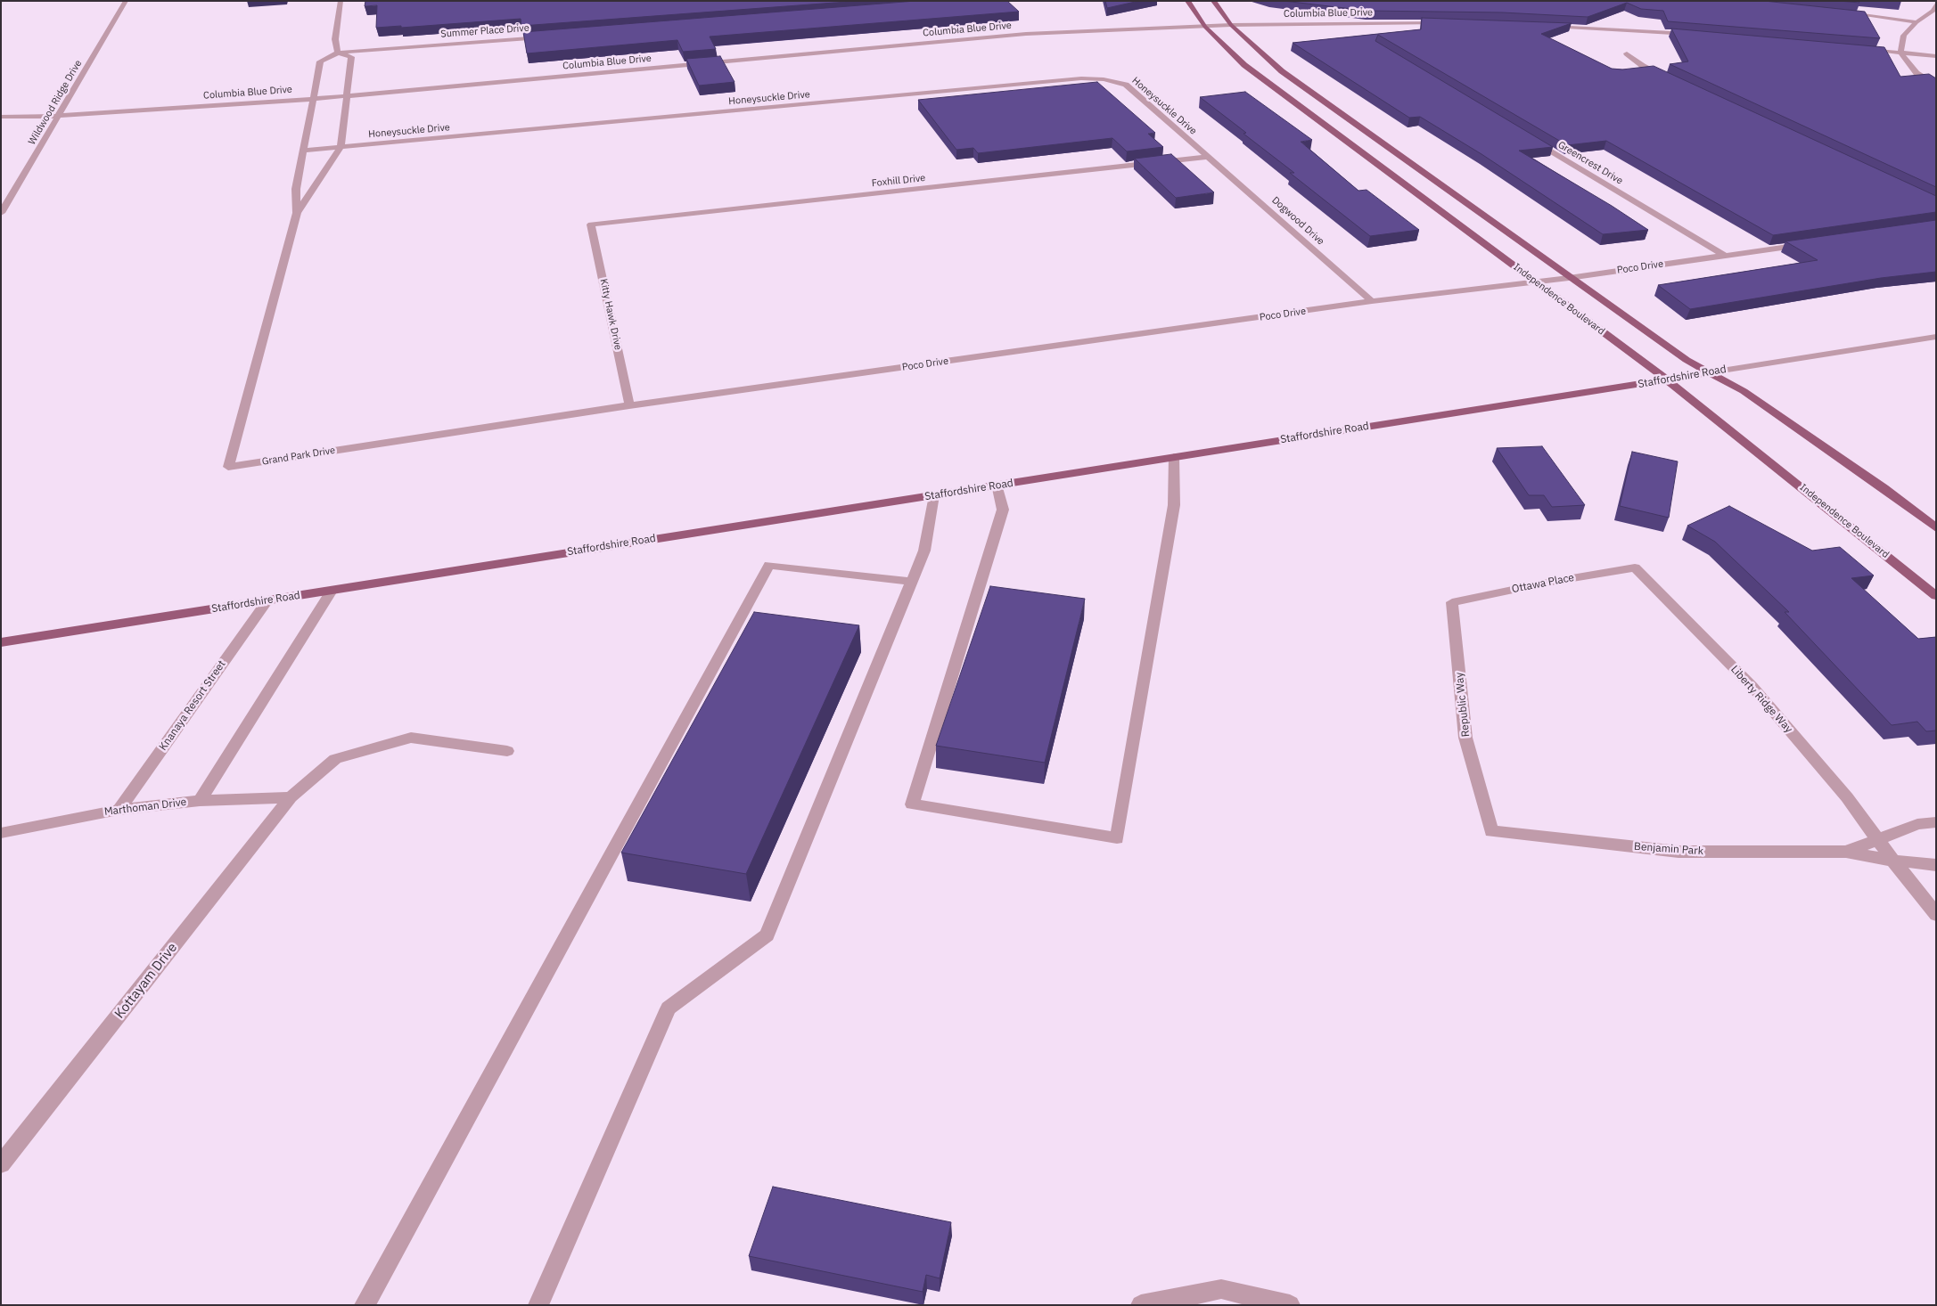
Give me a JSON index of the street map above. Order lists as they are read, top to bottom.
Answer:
{
  "streets": {
    "main road": ["Independence Boulevard", "Staffordshire Road"],
    "street": [
      "Columbia Blue Drive",
      "Summer Place Drive",
      "Honeysuckle Drive",
      "Wildwood Ridge Drive",
      "Greencrest Drive",
      "Foxhill Drive",
      "Dogwood Drive",
      "Poco Drive",
      "Kitty Hawk Drive",
      "Grand Park Drive",
      "Ottawa Place",
      "Liberty Ridge Way",
      "Republic Way",
      "Knanaya Resort Street",
      "Marthoman Drive",
      "Benjamin Park",
      "Kottayam Drive"
    ]
  },
  "crossings": [
    ["Columbia Blue Drive", "Wildwood Ridge Drive"],
    ["Columbia Blue Drive", "Independence Boulevard"],
    ["Columbia Blue Drive", "Grand Park Drive"],
    ["Summer Place Drive", "Grand Park Drive"],
    ["Honeysuckle Drive", "Foxhill Drive"],
    ["Honeysuckle Drive", "Dogwood Drive"],
    ["Honeysuckle Drive", "Grand Park Drive"],
    ["Greencrest Drive", "Poco Drive"],
    ["Foxhill Drive", "Dogwood Drive"],
    ["Foxhill Drive", "Kitty Hawk Drive"],
    ["Dogwood Drive", "Poco Drive"],
    ["Poco Drive", "Independence Boulevard"],
    ["Poco Drive", "Kitty Hawk Drive"],
    ["Poco Drive", "Grand Park Drive"],
    ["Independence Boulevard", "Staffordshire Road"],
    ["Kitty Hawk Drive", "Grand Park Drive"],
    ["Staffordshire Road", "Knanaya Resort Street"],
    ["Ottawa Place", "Liberty Ridge Way"],
    ["Ottawa Place", "Republic Way"],
    ["Republic Way", "Benjamin Park"],
    ["Knanaya Resort Street", "Marthoman Drive"],
    ["Marthoman Drive", "Kottayam Drive"]
  ]
}
